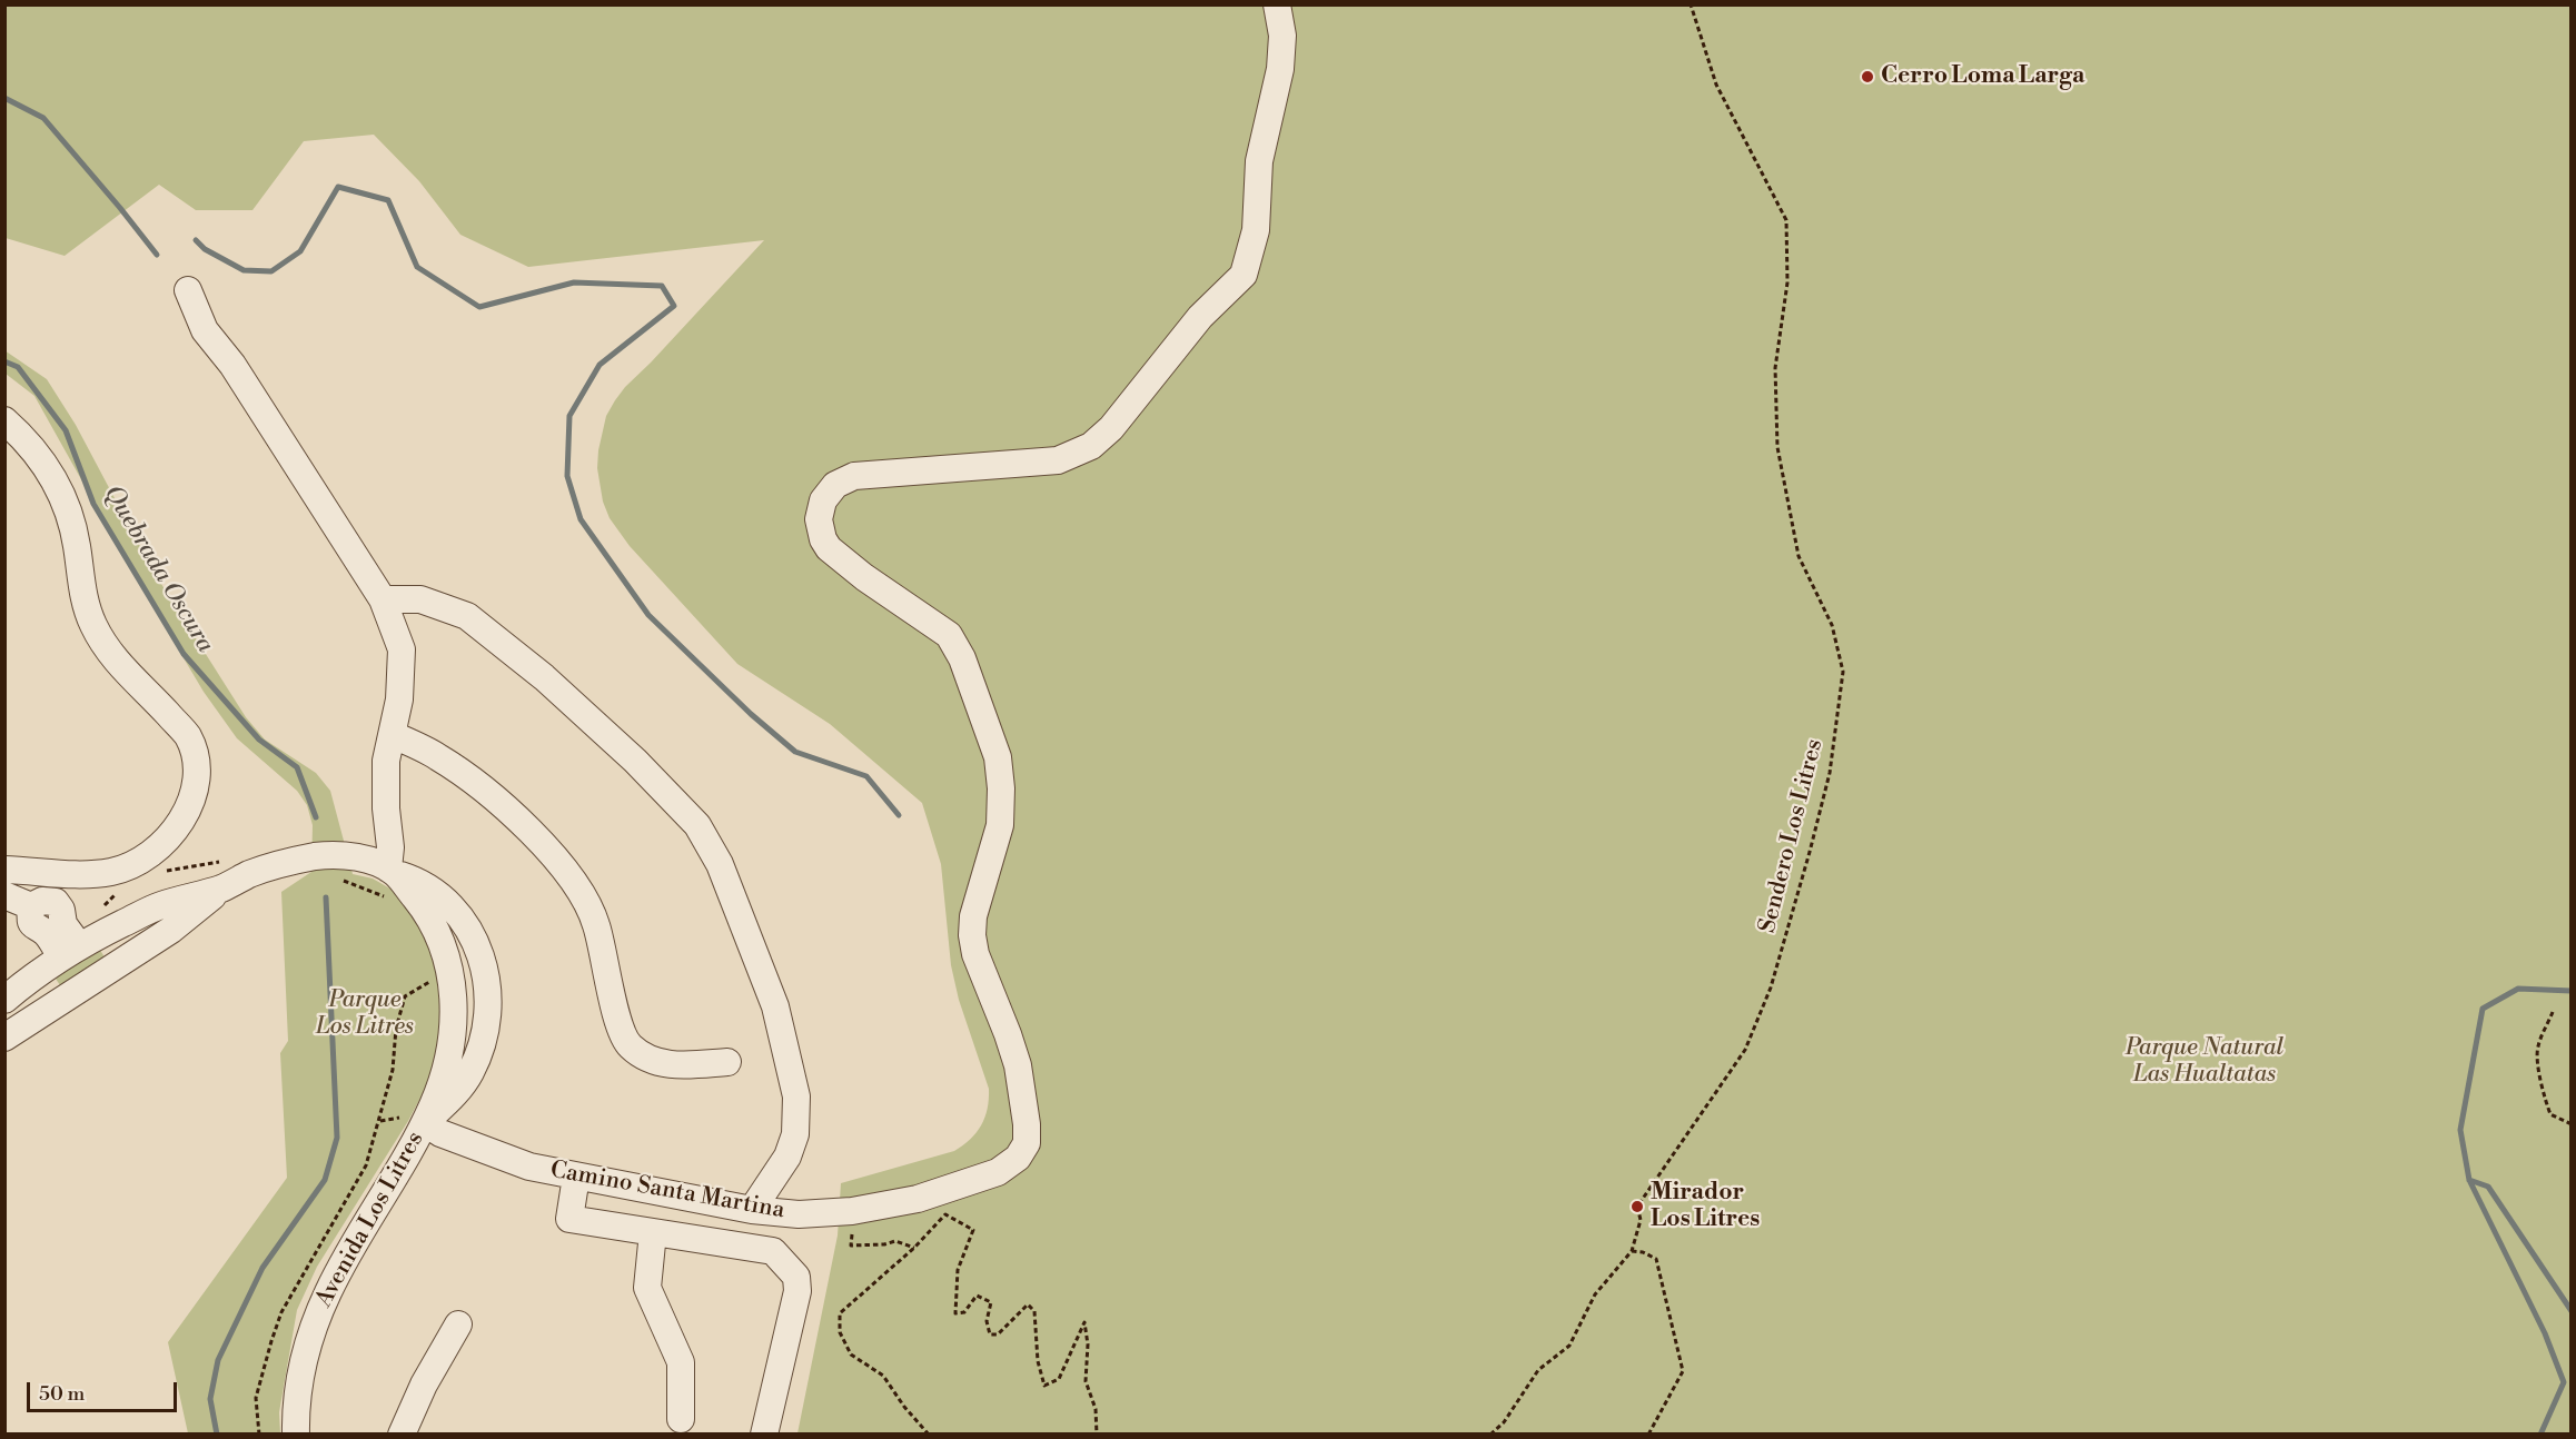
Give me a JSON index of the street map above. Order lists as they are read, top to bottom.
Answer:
{
  "streets": {
    "street": ["Camino Santa Martina", "Avenida Los Litres"],
    "path": ["Sendero Los Litres"]
  },
  "crossings": [
    ["Camino Santa Martina", "Avenida Los Litres"]
  ],
  "water": ["Quebrada Oscura"],
  "parks": ["Parque Los Litres", "Parque Natural Las Hualtatas"],
  "places": ["Cerro Loma Larga", "Mirador Los Litres"],
  "scale_bar": "50 m"
}
